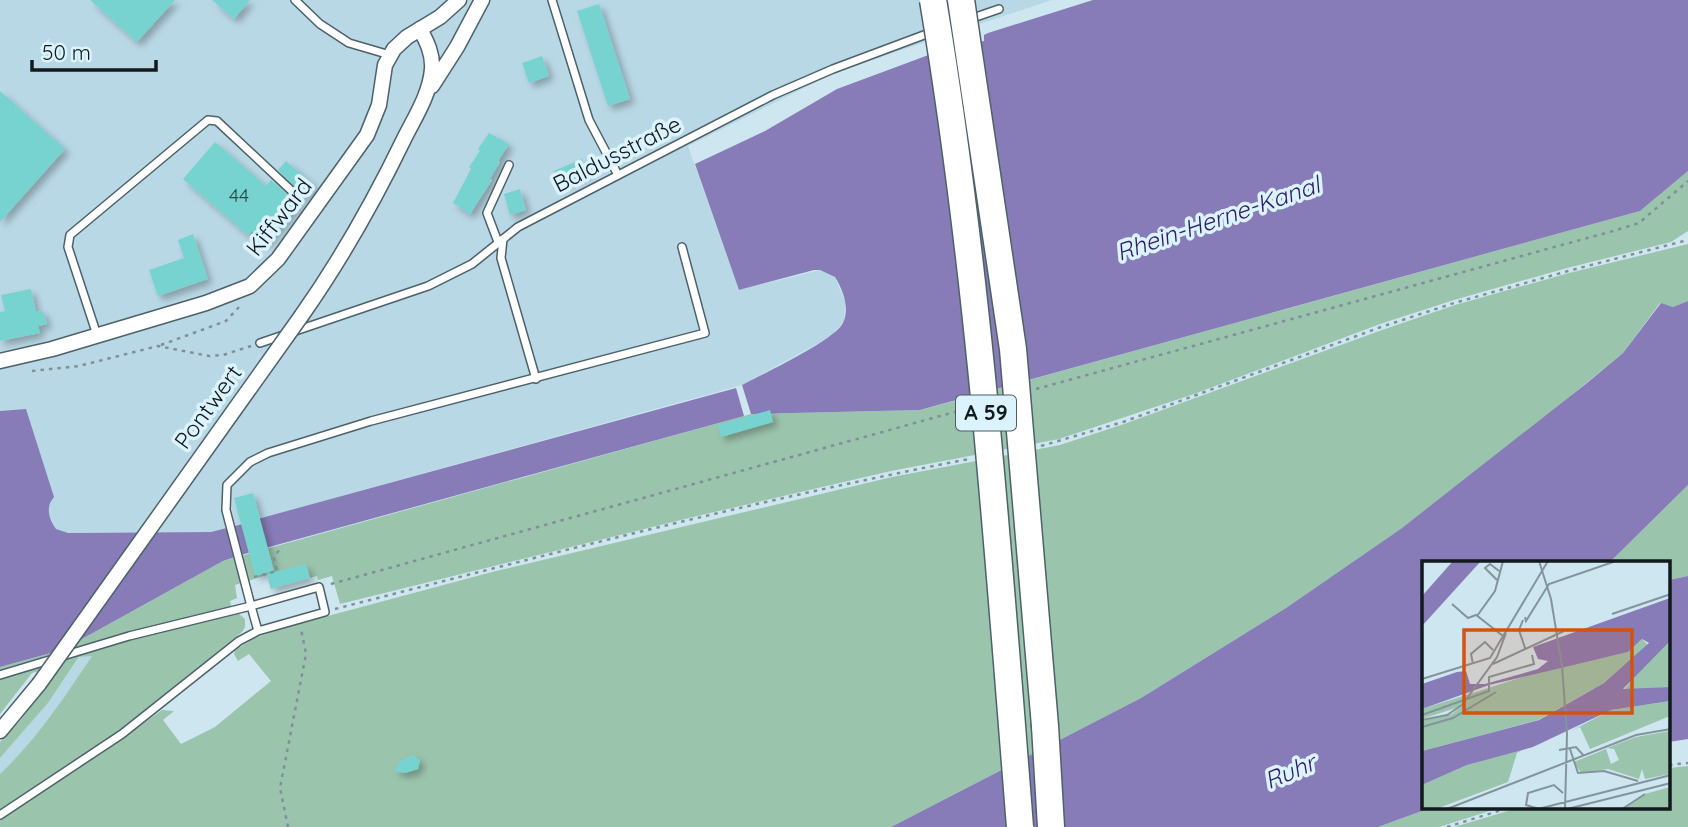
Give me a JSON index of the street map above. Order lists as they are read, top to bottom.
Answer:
{
  "streets": {
    "highway": ["A 59"],
    "street": ["Kiffward", "Pontwert"],
    "lane": ["Baldusstraße"]
  },
  "water": ["Rhein-Herne-Kanal", "Ruhr"],
  "house_numbers": ["44"],
  "scale_bar": "50 m"
}
